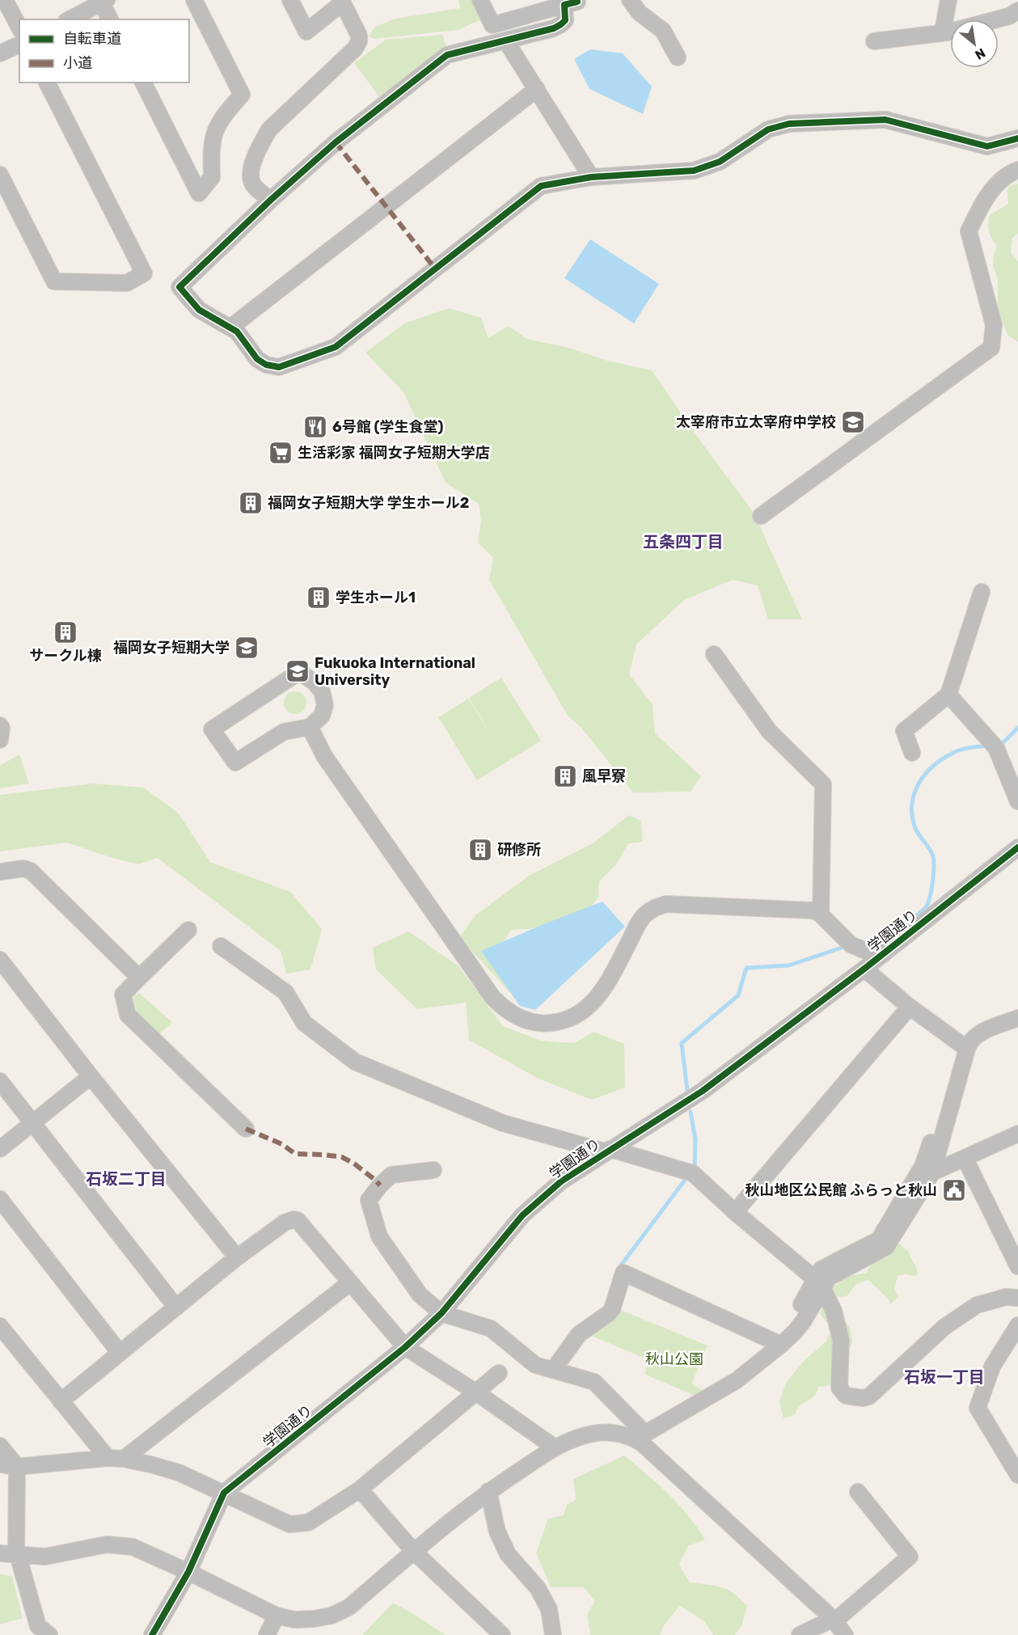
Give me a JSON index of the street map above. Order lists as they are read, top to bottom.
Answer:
{
  "streets": {
    "street": ["学園通り"]
  },
  "districts": ["五条四丁目", "石坂二丁目", "石坂一丁目"],
  "parks": ["秋山公園"],
  "places": {
    "school or university": ["太宰府市立太宰府中学校", "福岡女子短期大学", "Fukuoka International University"],
    "restaurant": ["6号館 (学生食堂)"],
    "supermarket": ["生活彩家 福岡女子短期大学店"],
    "building": [
      "福岡女子短期大学 学生ホール2",
      "学生ホール1",
      "サークル棟",
      "風早寮",
      "研修所"
    ],
    "public building": ["秋山地区公民館 ふらっと秋山"]
  },
  "legend": ["自転車道", "小道"],
  "north": "bottom right"
}
